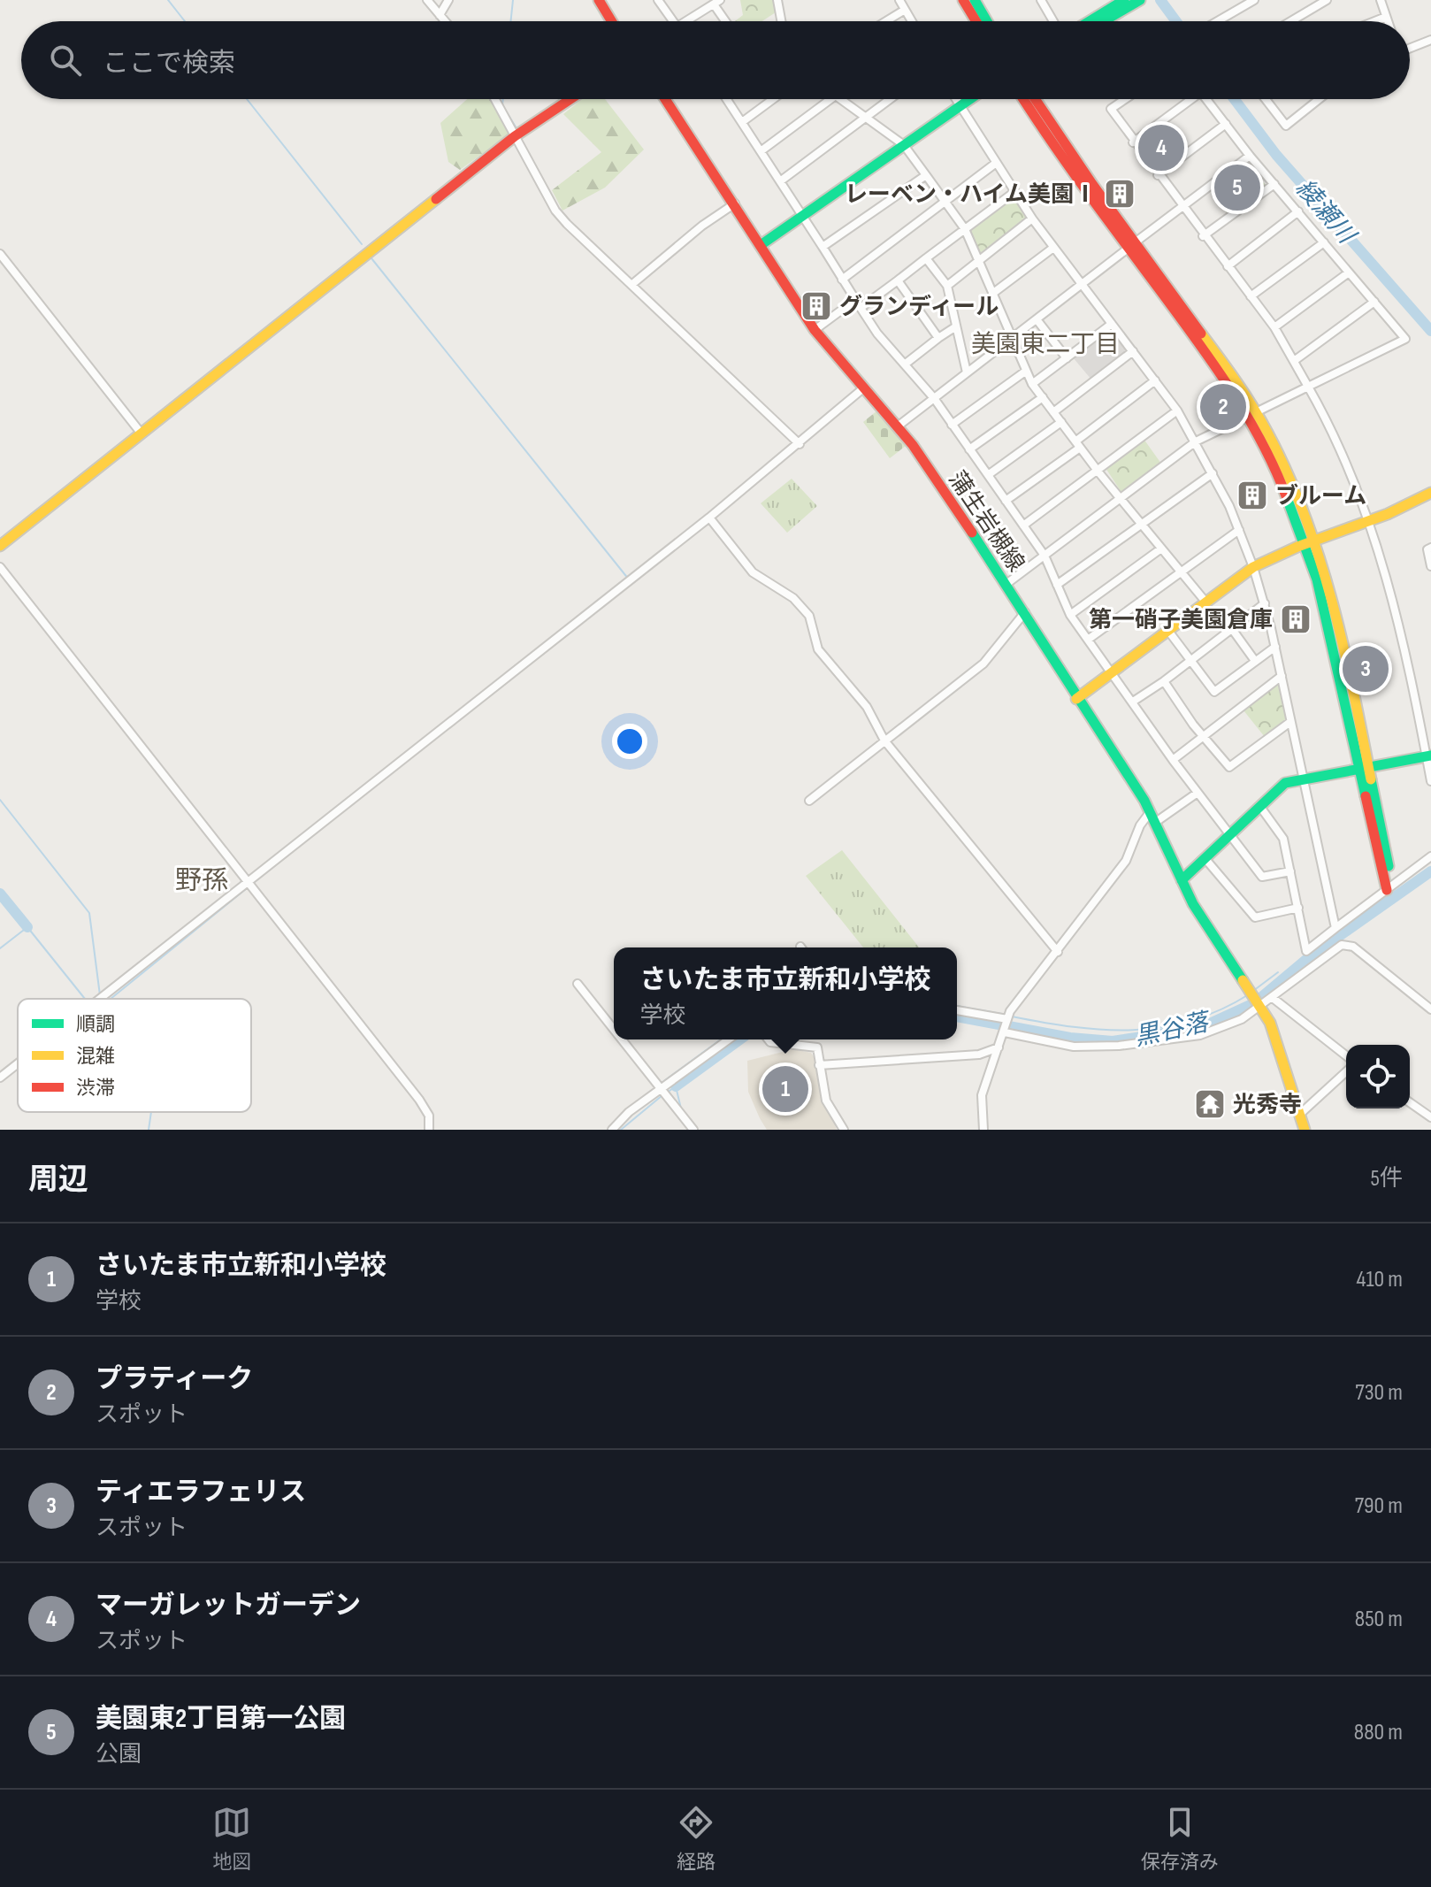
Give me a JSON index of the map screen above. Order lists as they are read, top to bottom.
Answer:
{
  "streets": {
    "street": ["蒲生岩槻線"]
  },
  "districts": ["美園東二丁目", "野孫"],
  "water": ["綾瀬川", "黒谷落"],
  "places": {
    "building": [
      "レーベン・ハイム美園Ⅰ",
      "グランディール",
      "ブルーム",
      "第一硝子美園倉庫"
    ],
    "temple": ["光秀寺"]
  },
  "legend": ["順調", "混雑", "渋滞"],
  "page": {
    "search": "ここで検索",
    "pins": [
      "4",
      "5",
      "2",
      "3",
      "1"
    ],
    "popup": ["さいたま市立新和小学校", "学校"],
    "heading": ["周辺", "5件"],
    "list": [
      {
        "mark": "1",
        "name": "さいたま市立新和小学校",
        "note": "学校",
        "value": "410 m"
      },
      {
        "mark": "2",
        "name": "プラティーク",
        "note": "スポット",
        "value": "730 m"
      },
      {
        "mark": "3",
        "name": "ティエラフェリス",
        "note": "スポット",
        "value": "790 m"
      },
      {
        "mark": "4",
        "name": "マーガレットガーデン",
        "note": "スポット",
        "value": "850 m"
      },
      {
        "mark": "5",
        "name": "美園東2丁目第一公園",
        "note": "公園",
        "value": "880 m"
      }
    ],
    "nav": ["地図", "経路", "保存済み"]
  }
}
